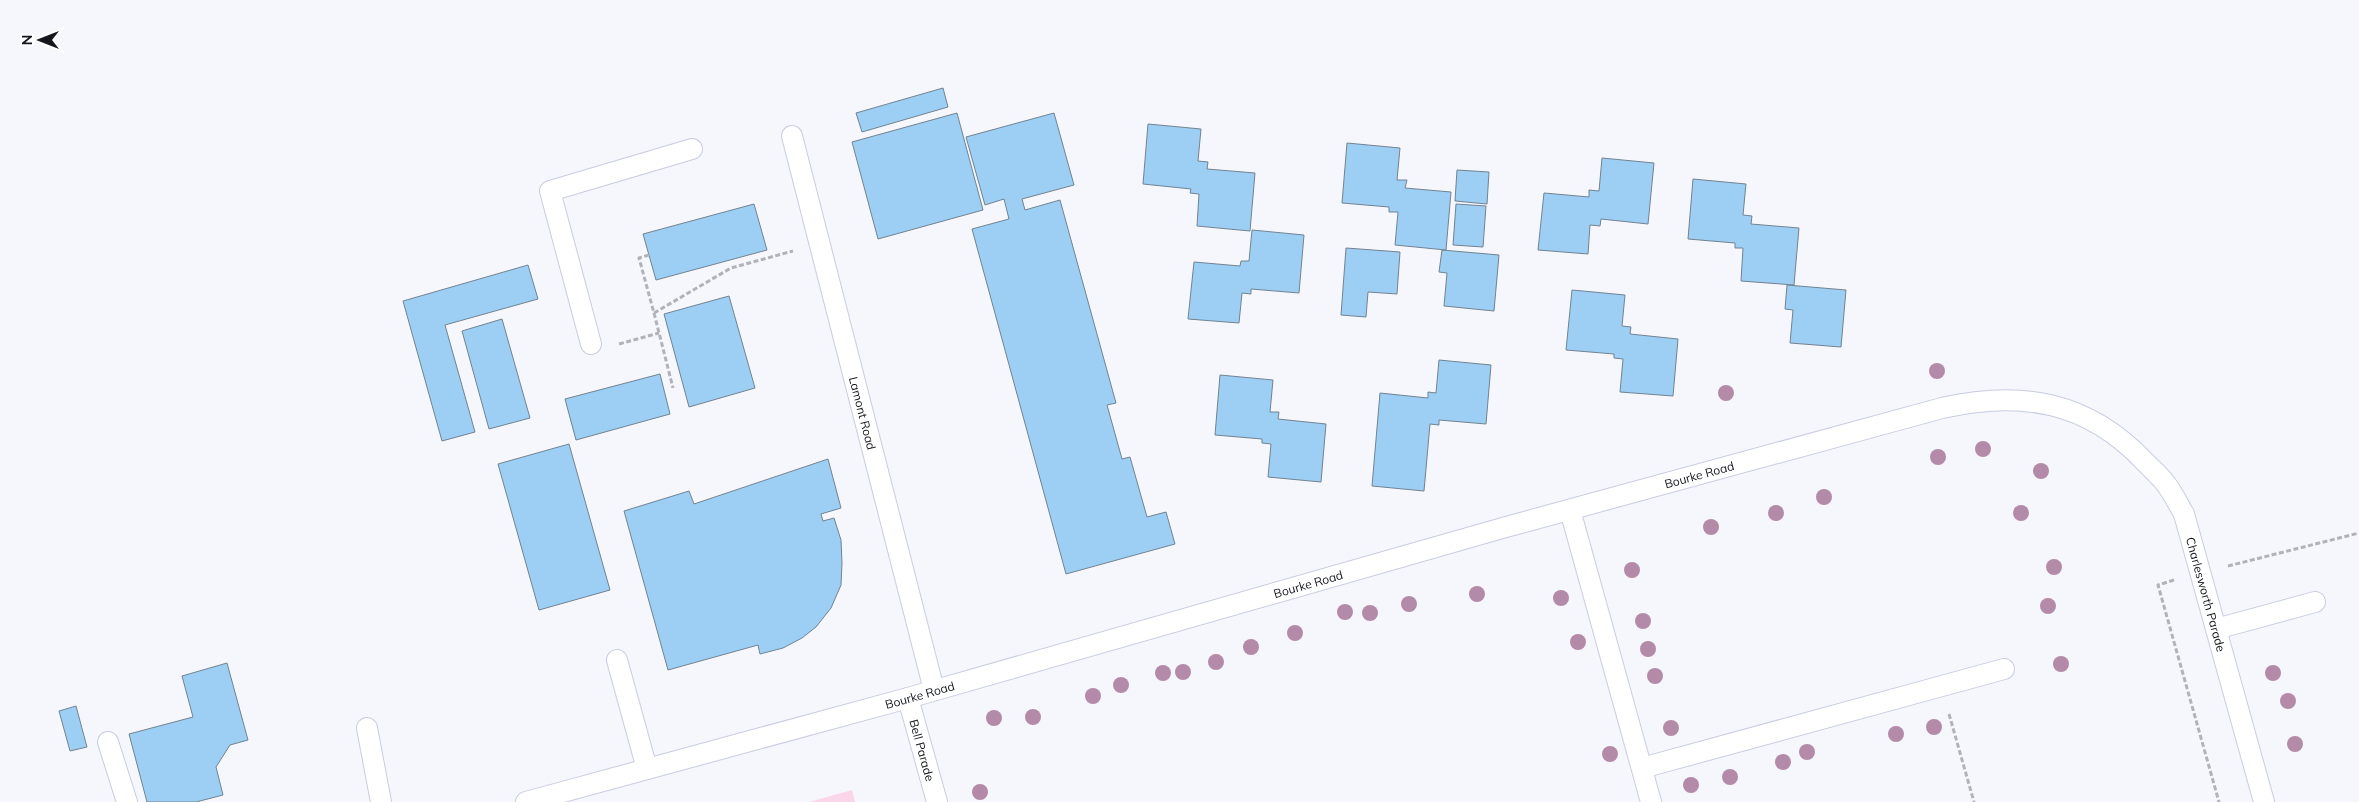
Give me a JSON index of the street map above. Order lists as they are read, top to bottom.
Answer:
{
  "streets": {
    "lane": [
      "Lamont Road",
      "Bourke Road",
      "Charlesworth Parade",
      "Bell Parade"
    ]
  },
  "crossings": [
    ["Lamont Road", "Bourke Road"],
    ["Bourke Road", "Charlesworth Parade"],
    ["Bourke Road", "Bell Parade"]
  ],
  "north": "left"
}
